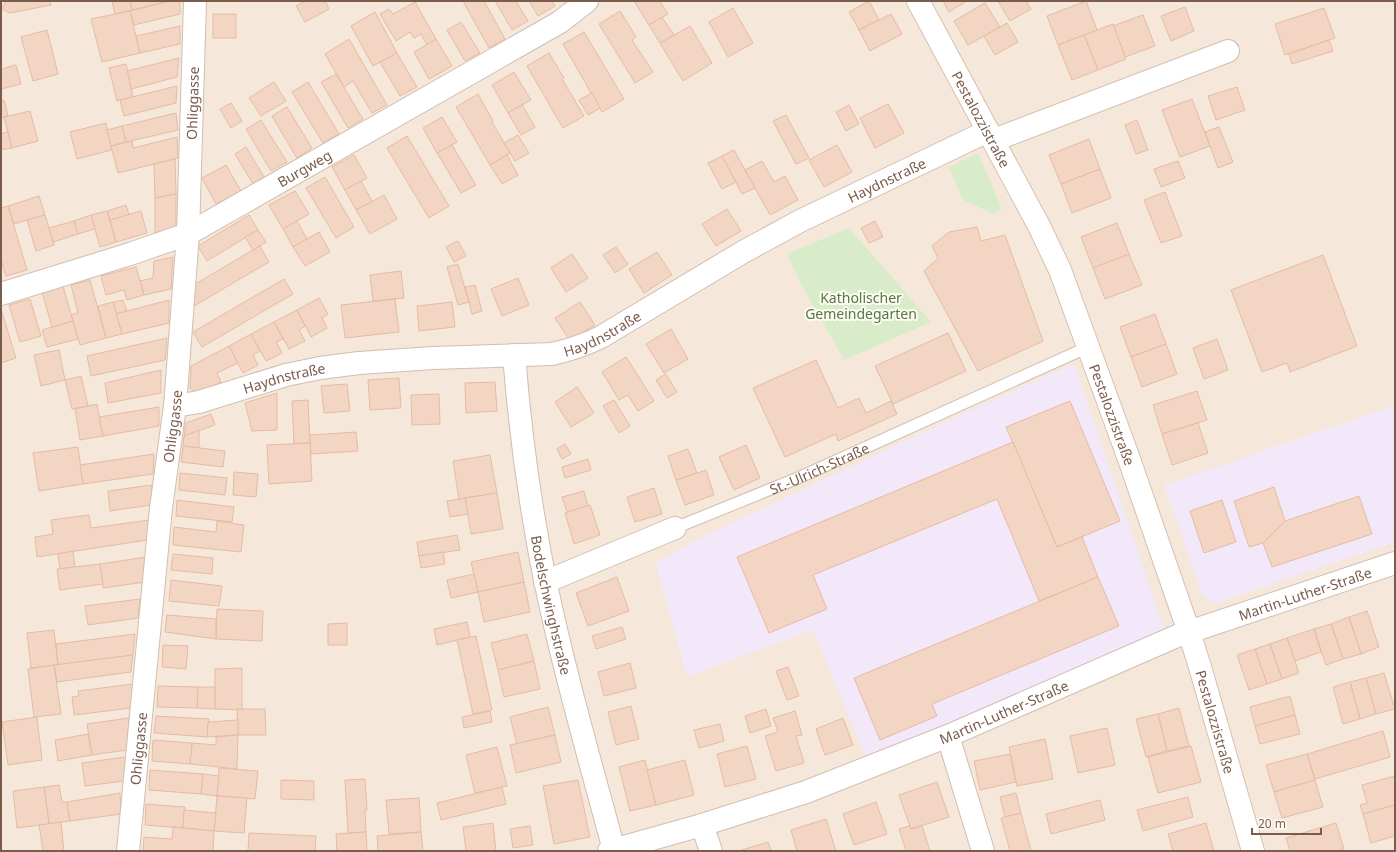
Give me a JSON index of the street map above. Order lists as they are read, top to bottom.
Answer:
{
  "streets": {
    "street": [
      "Ohliggasse",
      "Pestalozzistraße",
      "Burgweg",
      "Haydnstraße",
      "St.-Ulrich-Straße",
      "Martin-Luther-Straße",
      "Bodelschwinghstraße"
    ]
  },
  "crossings": [
    ["Ohliggasse", "Burgweg"],
    ["Ohliggasse", "Haydnstraße"],
    ["Pestalozzistraße", "Haydnstraße"],
    ["Pestalozzistraße", "St.-Ulrich-Straße"],
    ["Pestalozzistraße", "Martin-Luther-Straße"],
    ["Haydnstraße", "Bodelschwinghstraße"],
    ["St.-Ulrich-Straße", "Bodelschwinghstraße"],
    ["Martin-Luther-Straße", "Bodelschwinghstraße"]
  ],
  "parks": ["Katholischer Gemeindegarten"],
  "scale_bar": "20 m"
}
